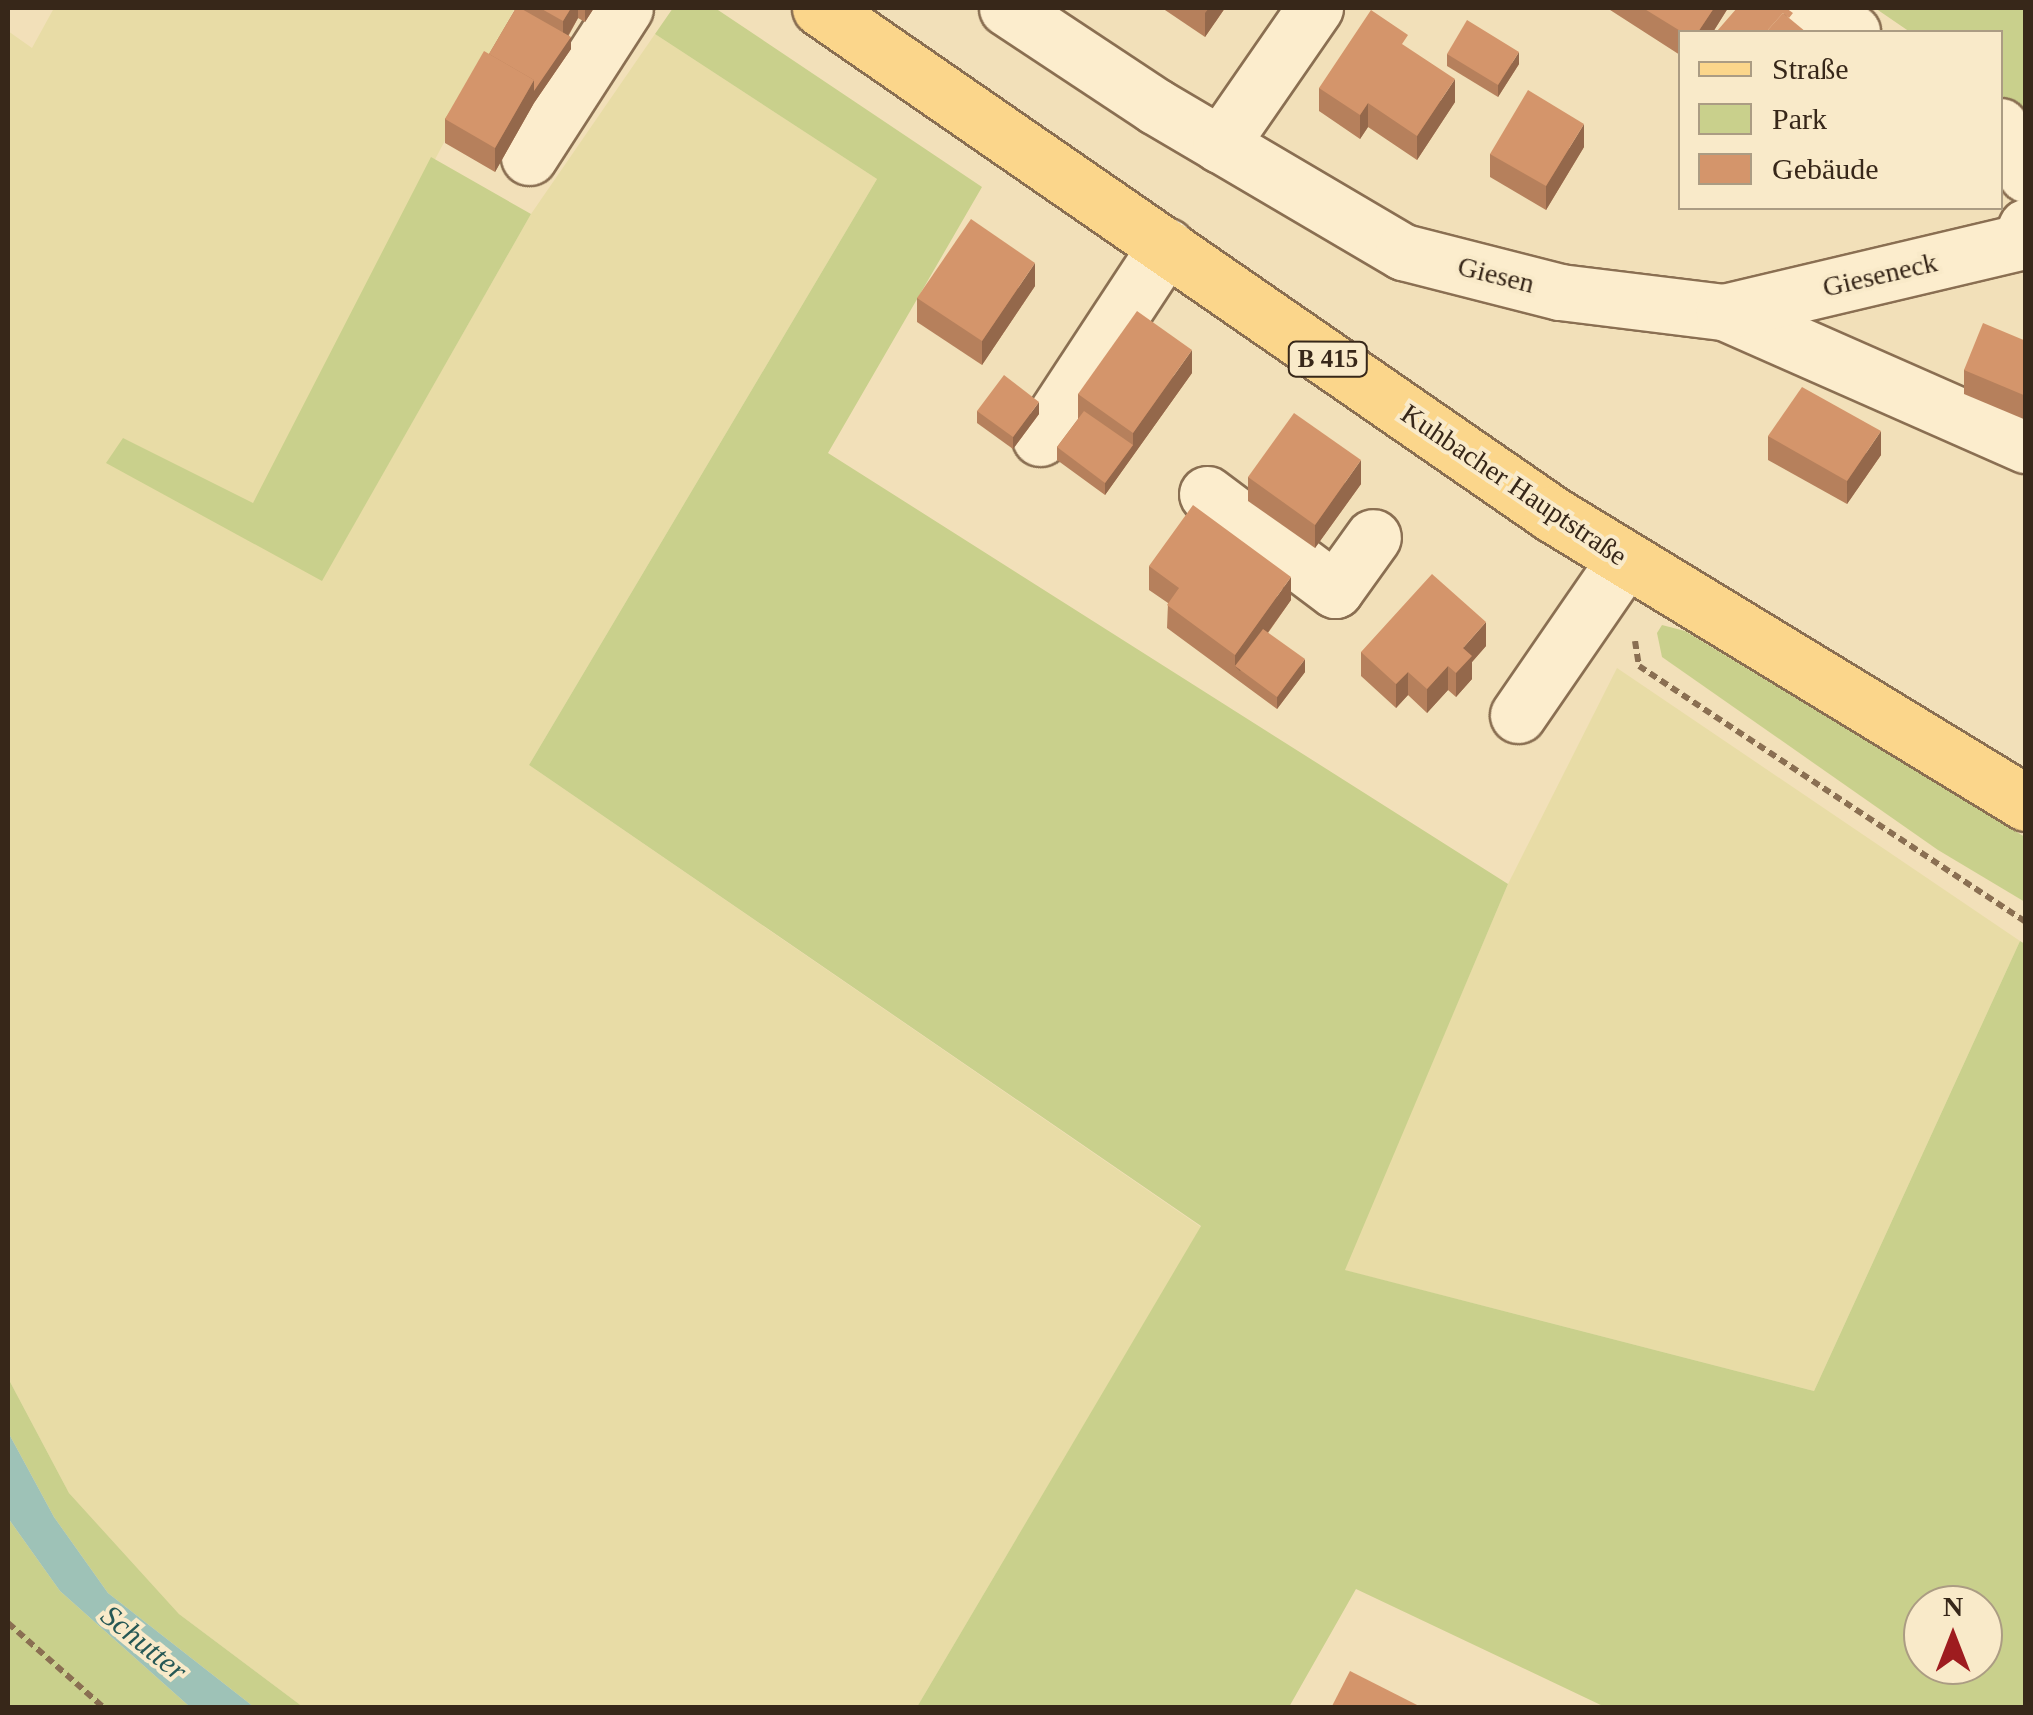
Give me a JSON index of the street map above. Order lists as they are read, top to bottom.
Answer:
{
  "streets": {
    "main road": ["B 415", "Kuhbacher Hauptstraße"],
    "street": ["Giesen", "Gieseneck"]
  },
  "crossings": [
    ["Giesen", "Gieseneck"]
  ],
  "water": ["Schutter"],
  "legend": ["Straße", "Park", "Gebäude"],
  "north": "top"
}
